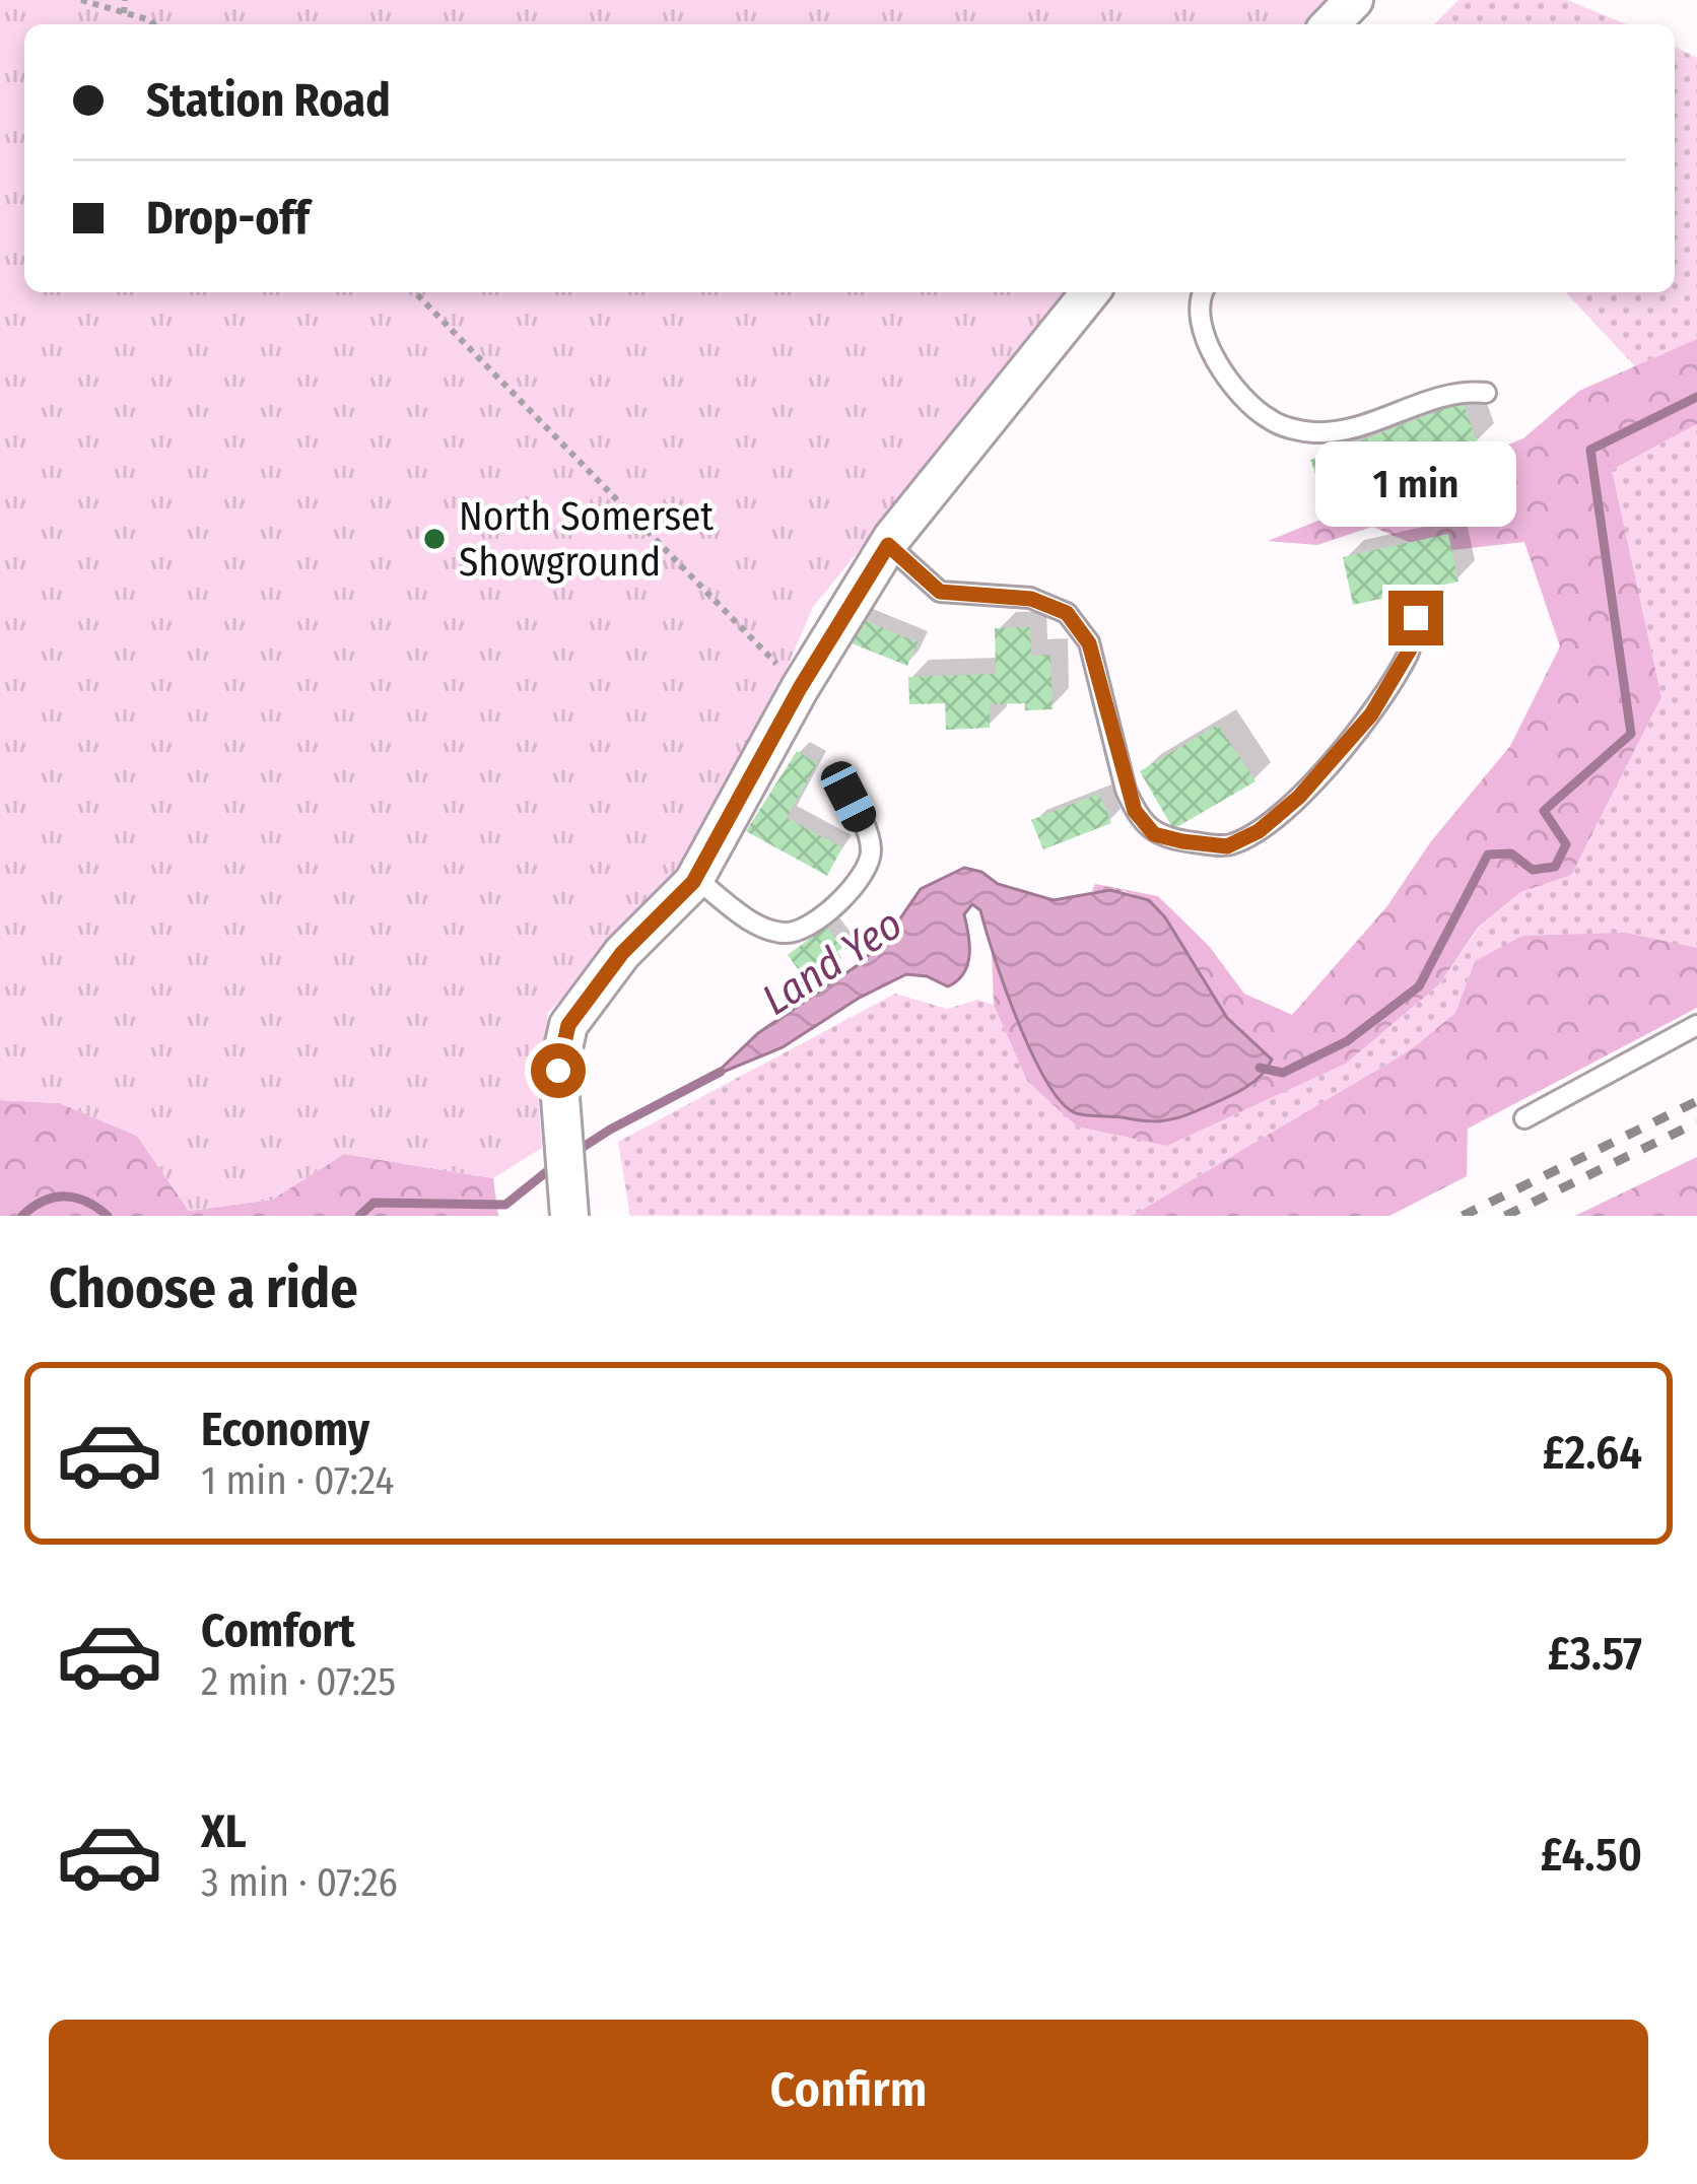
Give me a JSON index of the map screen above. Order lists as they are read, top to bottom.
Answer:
{
  "water": ["Land Yeo"],
  "places": ["North Somerset Showground"],
  "page": {
    "banner": ["Station Road", "Drop-off"],
    "bubble": "1 min",
    "heading": "Choose a ride",
    "list": [
      {
        "name": "Economy",
        "note": "1 min · 07:24",
        "value": "£2.64"
      },
      {
        "name": "Comfort",
        "note": "2 min · 07:25",
        "value": "£3.57"
      },
      {
        "name": "XL",
        "note": "3 min · 07:26",
        "value": "£4.50"
      }
    ],
    "buttons": "Confirm"
  }
}
